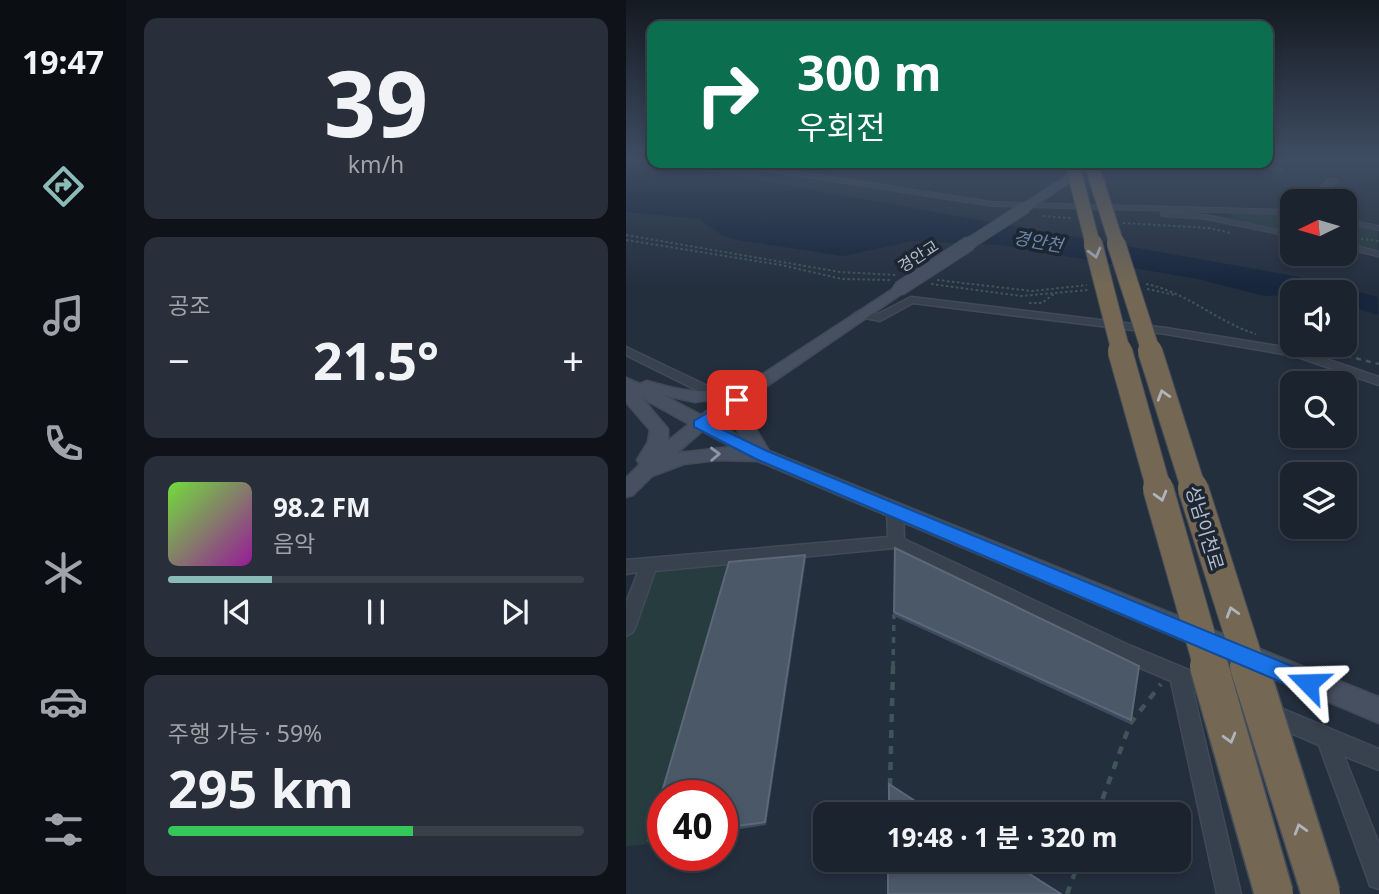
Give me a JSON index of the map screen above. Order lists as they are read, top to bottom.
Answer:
{
  "streets": {
    "highway": ["성남이천로"],
    "street": ["경안교"]
  },
  "water": ["경안천"],
  "north": "left",
  "page": {
    "tabs": "19:47",
    "tile": [
      ["39", "km/h"],
      "공조",
      ["주행 가능 · 59%", "295 km"]
    ],
    "turn": ["300 m", "우회전"],
    "heat": ["−", "21.5°", "+"],
    "song": ["98.2 FM", "음악"],
    "limit": "40",
    "trip": "19:48 · 1 분 · 320 m"
  }
}
